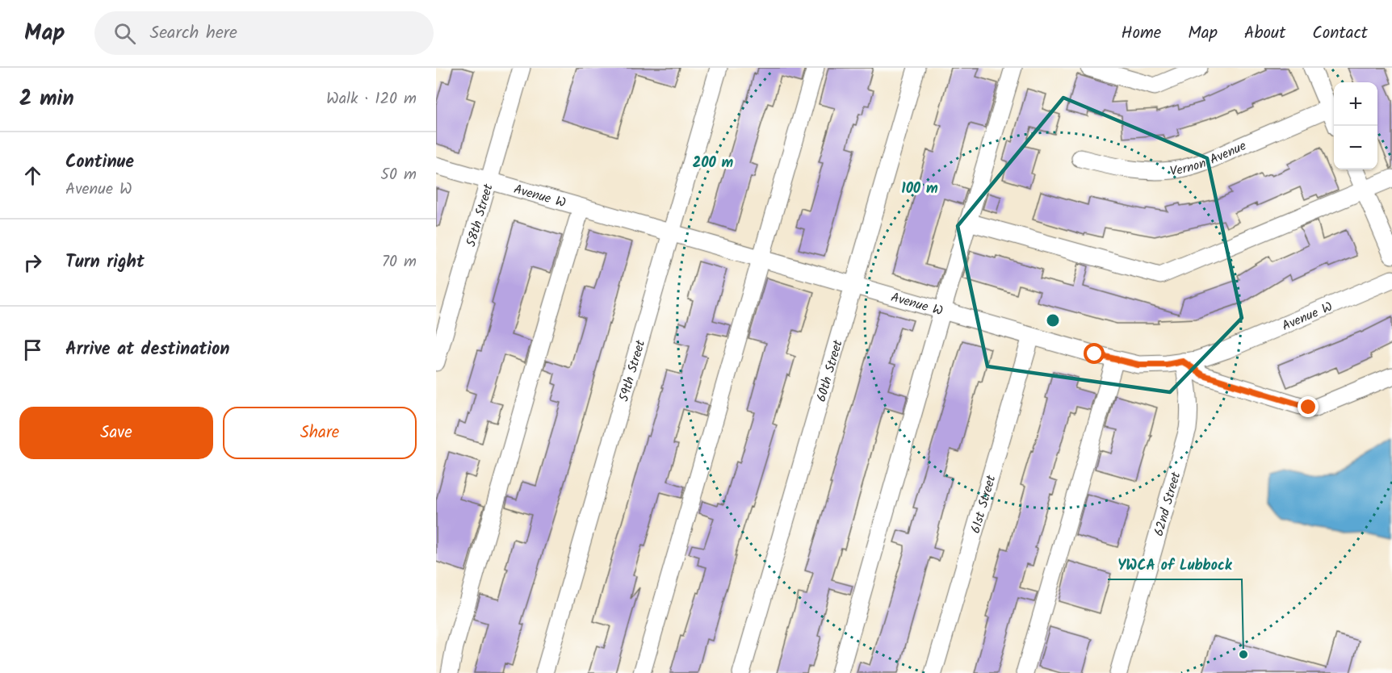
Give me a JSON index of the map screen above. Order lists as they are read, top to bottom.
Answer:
{
  "streets": {
    "street": [
      "Vernon Avenue",
      "Avenue W",
      "58th Street",
      "59th Street",
      "60th Street",
      "61st Street",
      "62nd Street"
    ]
  },
  "crossings": [
    ["Avenue W", "58th Street"],
    ["Avenue W", "59th Street"],
    ["Avenue W", "60th Street"],
    ["Avenue W", "61st Street"],
    ["Avenue W", "62nd Street"]
  ],
  "places": ["YWCA of Lubbock"],
  "page": {
    "header": "Map",
    "search": "Search here",
    "nav": [
      "Home",
      "Map",
      "About",
      "Contact"
    ],
    "heading": ["2 min", "Walk · 120 m"],
    "map_buttons": ["+", "−"],
    "list": [
      ["Continue", "Avenue W", "50 m"],
      ["Turn right", "70 m"],
      "Arrive at destination"
    ],
    "buttons": ["Save", "Share"]
  },
  "rings": ["200 m", "100 m"]
}
